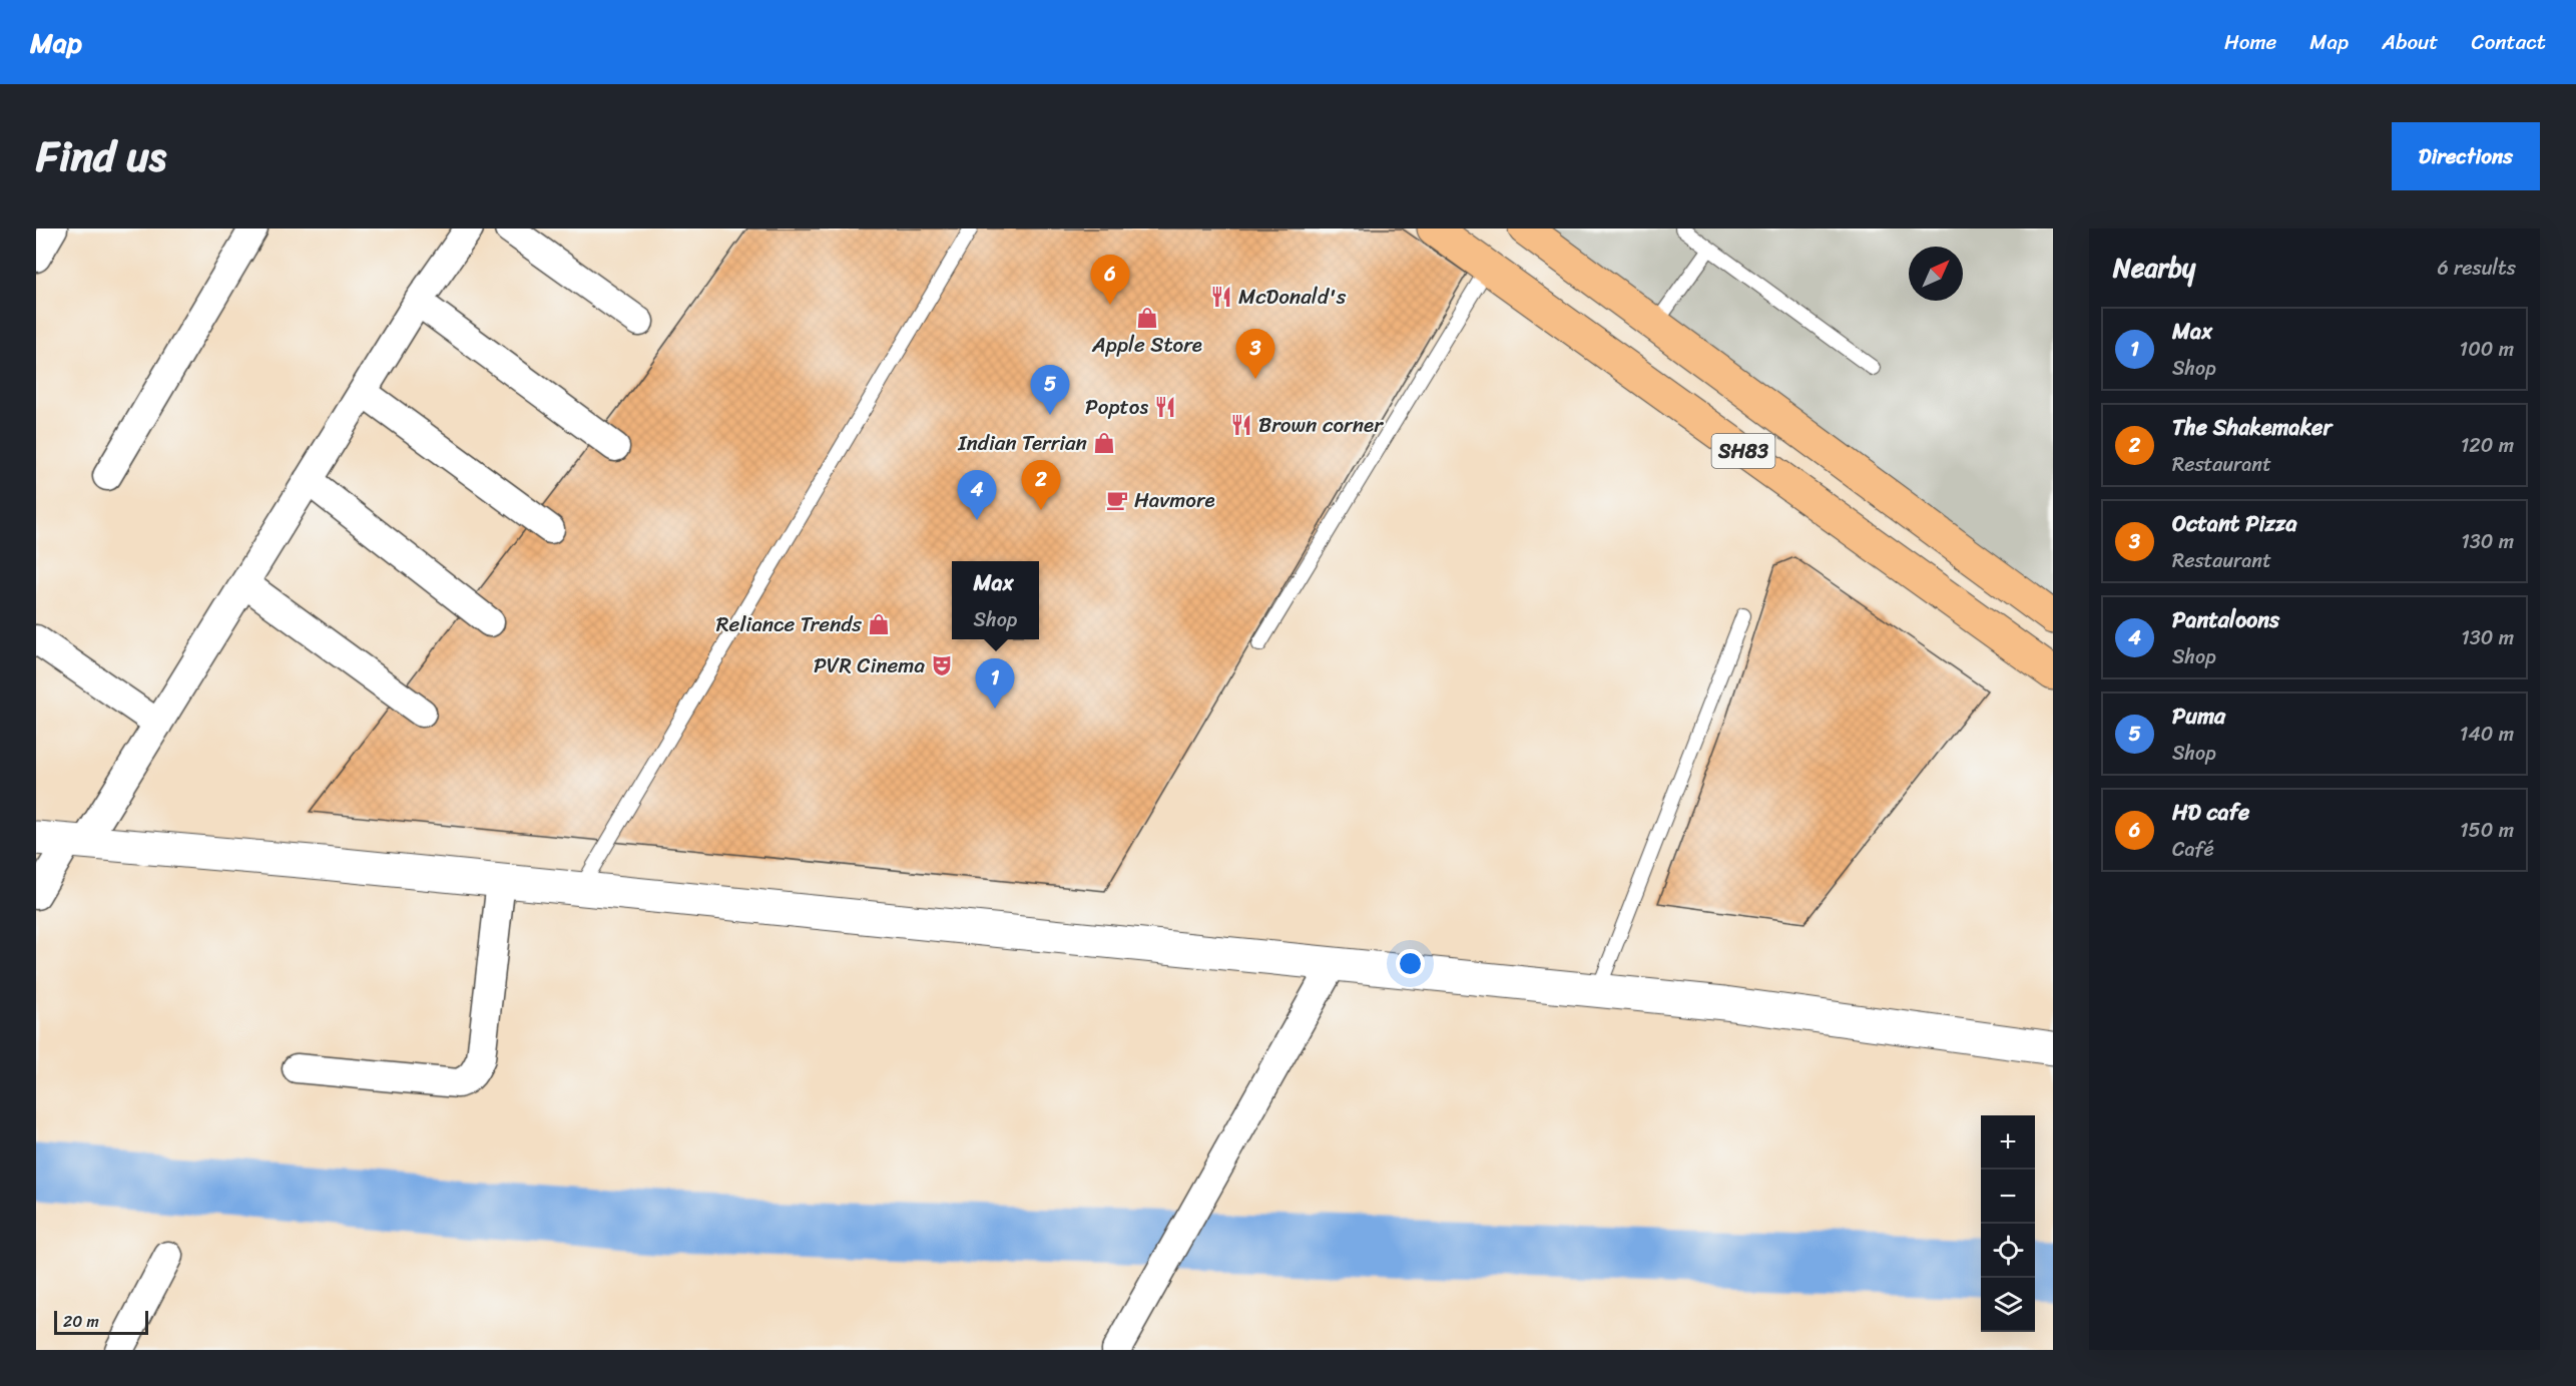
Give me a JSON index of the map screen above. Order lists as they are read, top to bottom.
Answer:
{
  "streets": {
    "main road": ["SH83"]
  },
  "places": {
    "restaurant": ["McDonald's", "Poptos", "Brown corner"],
    "shop": ["Apple Store", "Indian Terrian", "Reliance Trends"],
    "cafe": ["Havmore"],
    "theatre": ["PVR Cinema"]
  },
  "scale_bar": "20 m",
  "north": "top right",
  "page": {
    "header": "Map",
    "nav": [
      "Home",
      "Map",
      "About",
      "Contact"
    ],
    "title": "Find us",
    "buttons": "Directions",
    "heading": ["Nearby", "6 results"],
    "pins": [
      "6",
      "3",
      "5",
      "2",
      "4",
      "1"
    ],
    "list": [
      {
        "mark": "1",
        "name": "Max",
        "note": "Shop",
        "value": "100 m"
      },
      {
        "mark": "2",
        "name": "The Shakemaker",
        "note": "Restaurant",
        "value": "120 m"
      },
      {
        "mark": "3",
        "name": "Octant Pizza",
        "note": "Restaurant",
        "value": "130 m"
      },
      {
        "mark": "4",
        "name": "Pantaloons",
        "note": "Shop",
        "value": "130 m"
      },
      {
        "mark": "5",
        "name": "Puma",
        "note": "Shop",
        "value": "140 m"
      },
      {
        "mark": "6",
        "name": "HD cafe",
        "note": "Café",
        "value": "150 m"
      }
    ],
    "popup": ["Max", "Shop"],
    "map_buttons": ["+", "−"],
    "scale": "20 m"
  }
}
